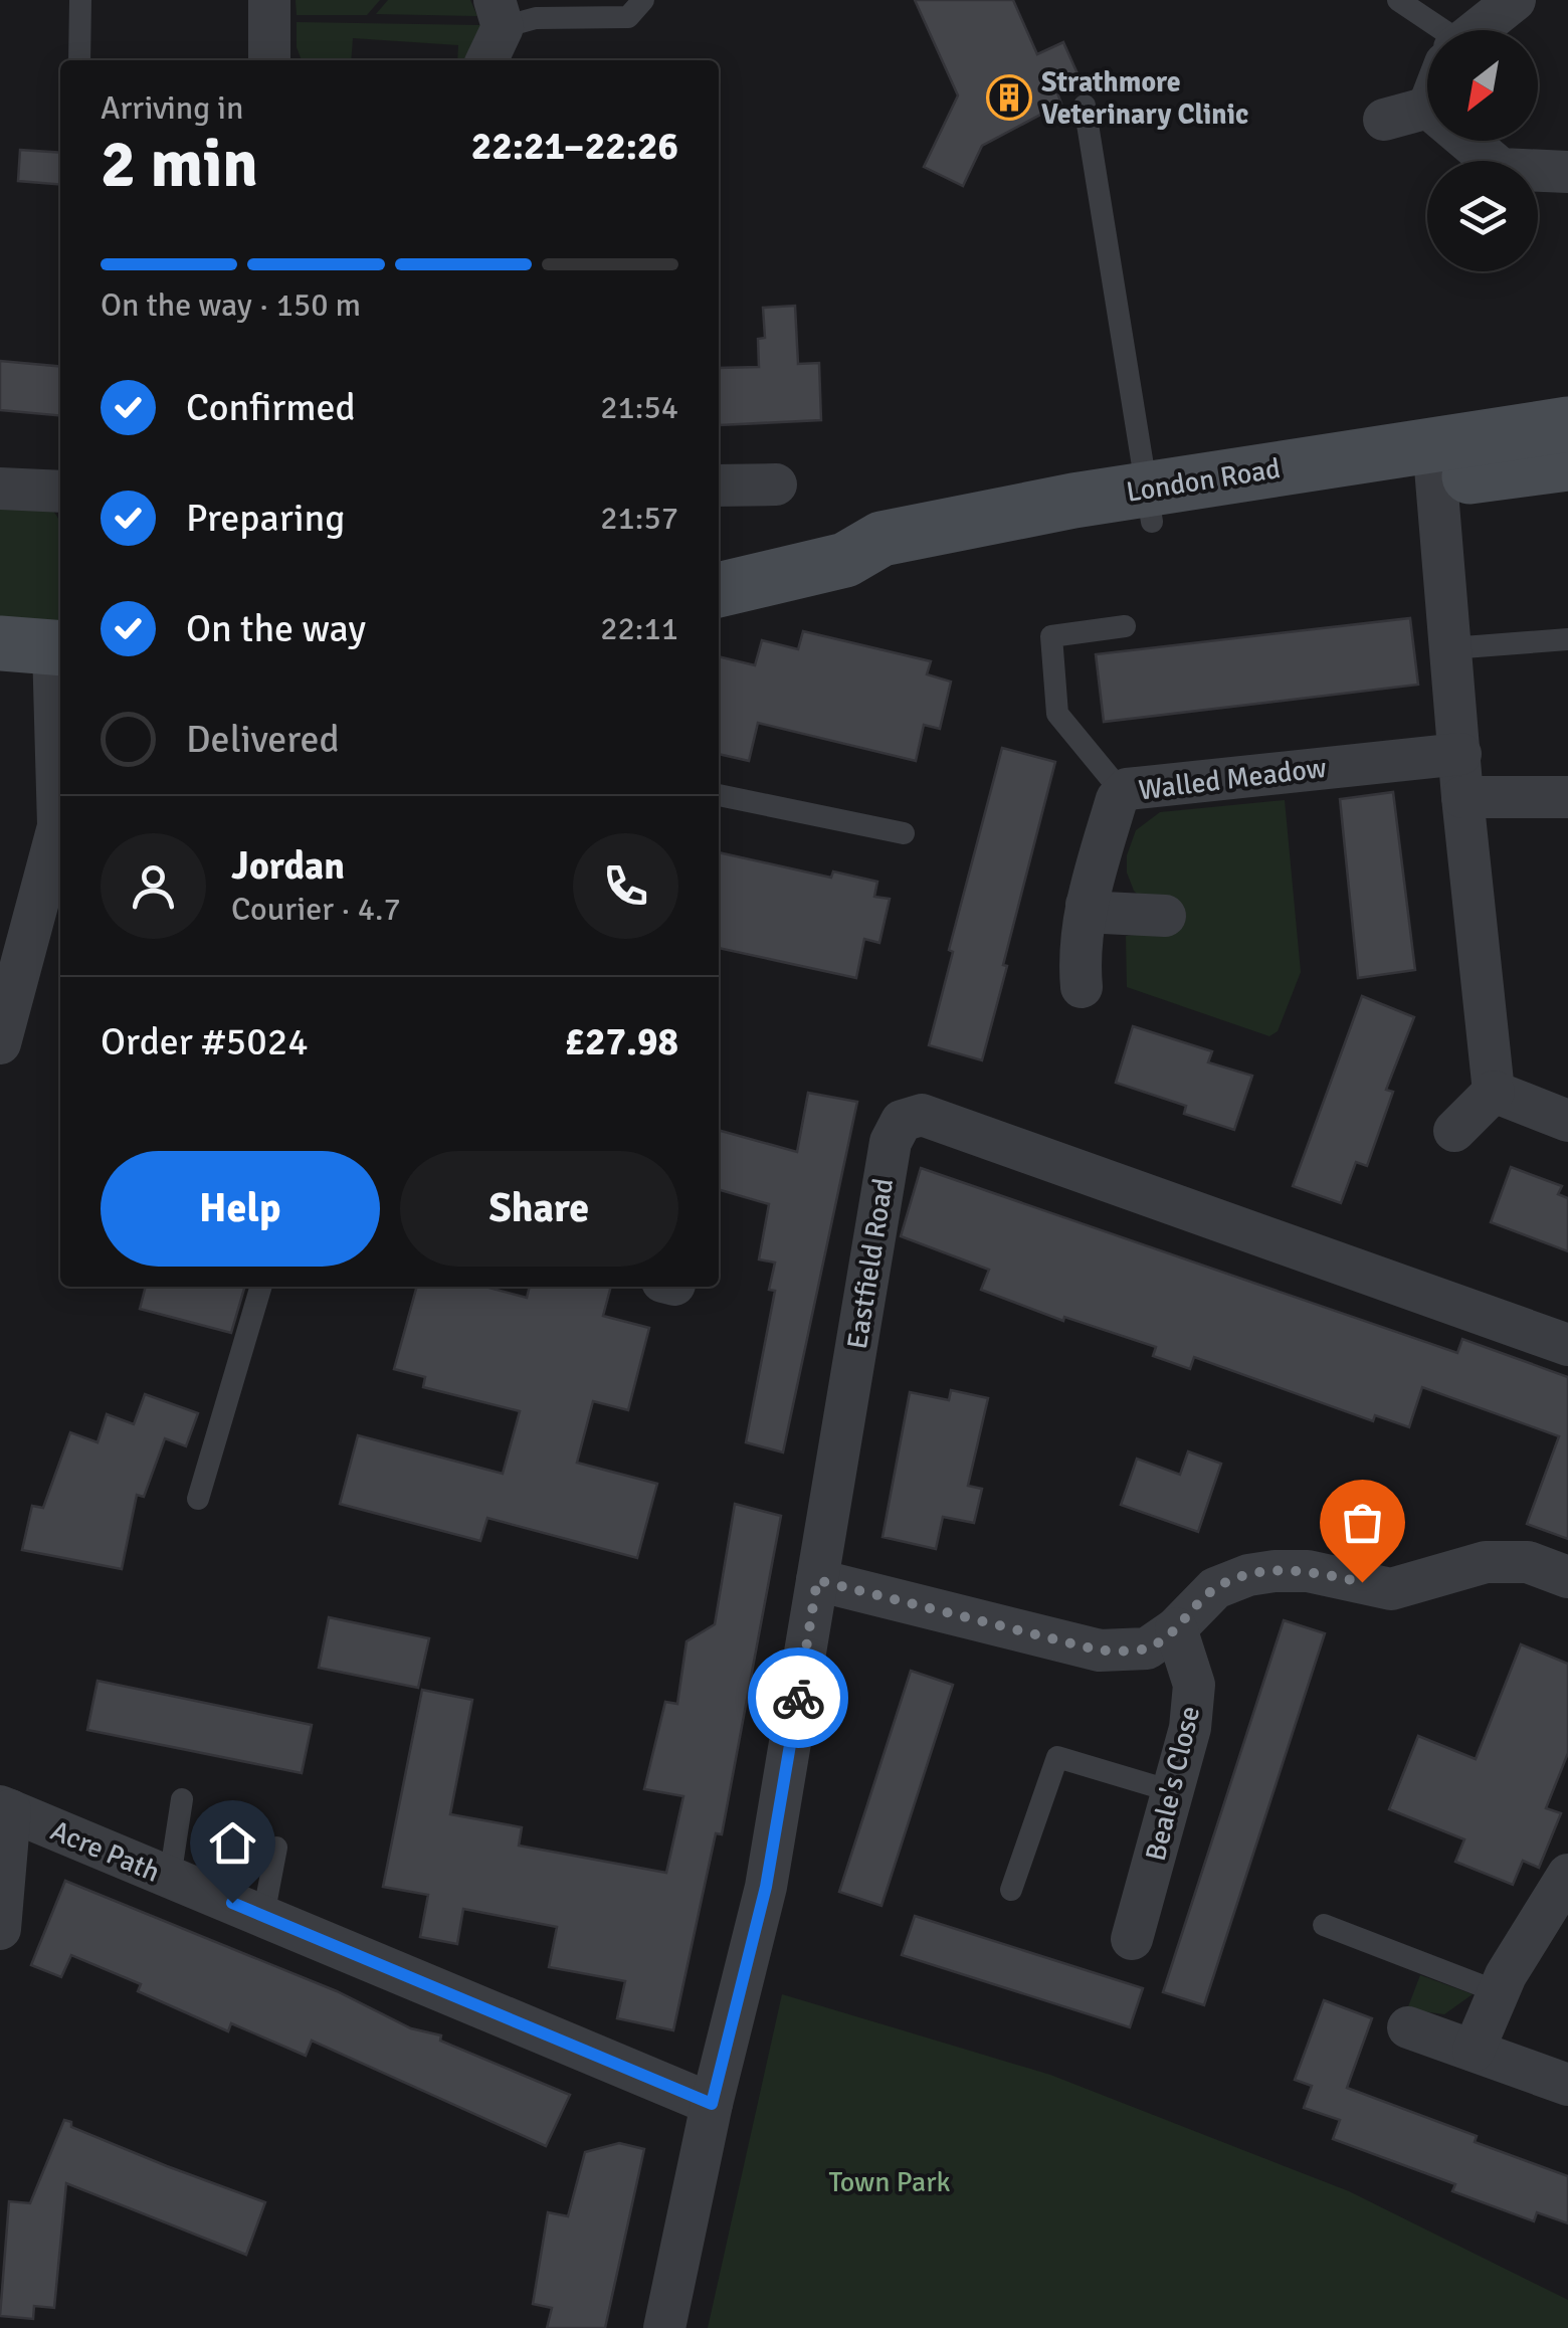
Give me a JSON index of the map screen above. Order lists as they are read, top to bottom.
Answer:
{
  "streets": {
    "street": [
      "London Road",
      "Walled Meadow",
      "Eastfield Road",
      "Beale's Close",
      "Acre Path"
    ]
  },
  "crossings": [
    ["Eastfield Road", "Acre Path"]
  ],
  "parks": ["Town Park"],
  "places": {
    "building": ["Strathmore Veterinary Clinic"]
  },
  "north": "bottom left",
  "page": {
    "heading": ["2 min", "Arriving in", "22:21–22:26"],
    "panel": [
      "Jordan",
      "Courier · 4.7",
      "Order #5024",
      "£27.98"
    ],
    "bar": "On the way · 150 m",
    "list": [
      ["Confirmed", "21:54"],
      ["Preparing", "21:57"],
      ["On the way", "22:11"],
      "Delivered"
    ],
    "buttons": ["Help", "Share"]
  }
}
